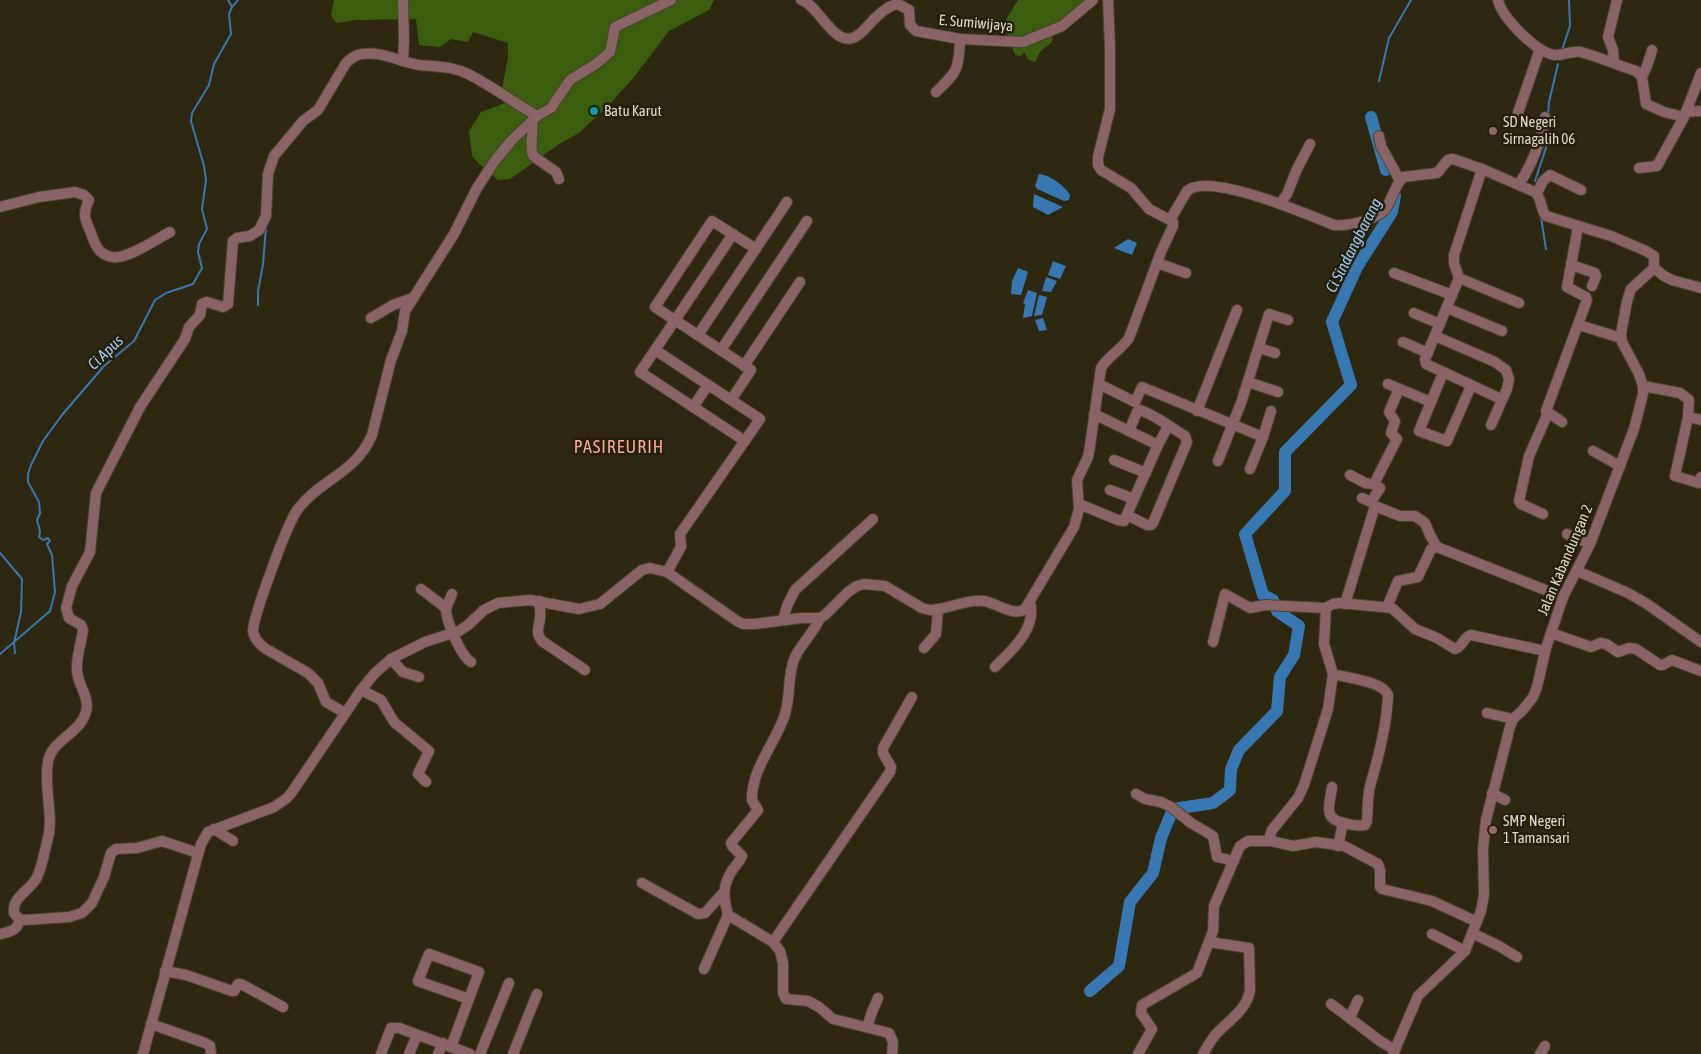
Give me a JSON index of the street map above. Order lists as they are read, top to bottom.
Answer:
{
  "streets": {
    "street": ["E. Sumiwijaya", "Jalan Kabandungan 2"]
  },
  "districts": ["PASIREURIH"],
  "water": ["Ci Sindangbarang", "Ci Apus"],
  "places": ["Batu Karut", "SD Negeri Sirnagalih 06", "SMP Negeri 1 Tamansari"]
}
